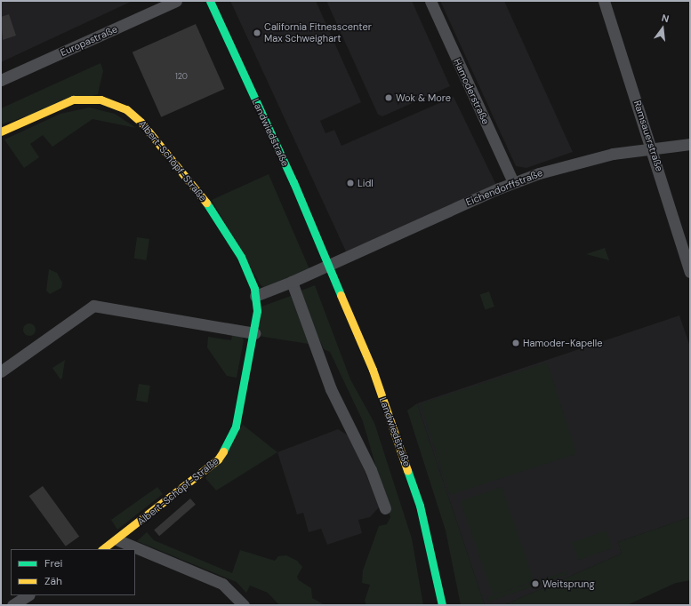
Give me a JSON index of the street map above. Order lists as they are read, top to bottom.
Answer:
{
  "streets": {
    "street": [
      "Europastraße",
      "Hamoderstraße",
      "Landwiedstraße",
      "Ramsauerstraße",
      "Albert-Schöpf-Straße",
      "Eichendorffstraße"
    ]
  },
  "crossings": [
    ["Hamoderstraße", "Eichendorffstraße"],
    ["Landwiedstraße", "Eichendorffstraße"],
    ["Ramsauerstraße", "Eichendorffstraße"]
  ],
  "places": [
    "California Fitnesscenter Max Schweighart",
    "Wok & More",
    "Lidl",
    "Hamoder-Kapelle",
    "Weitsprung"
  ],
  "house_numbers": ["120"],
  "legend": ["Frei", "Zäh"],
  "north": "top"
}
